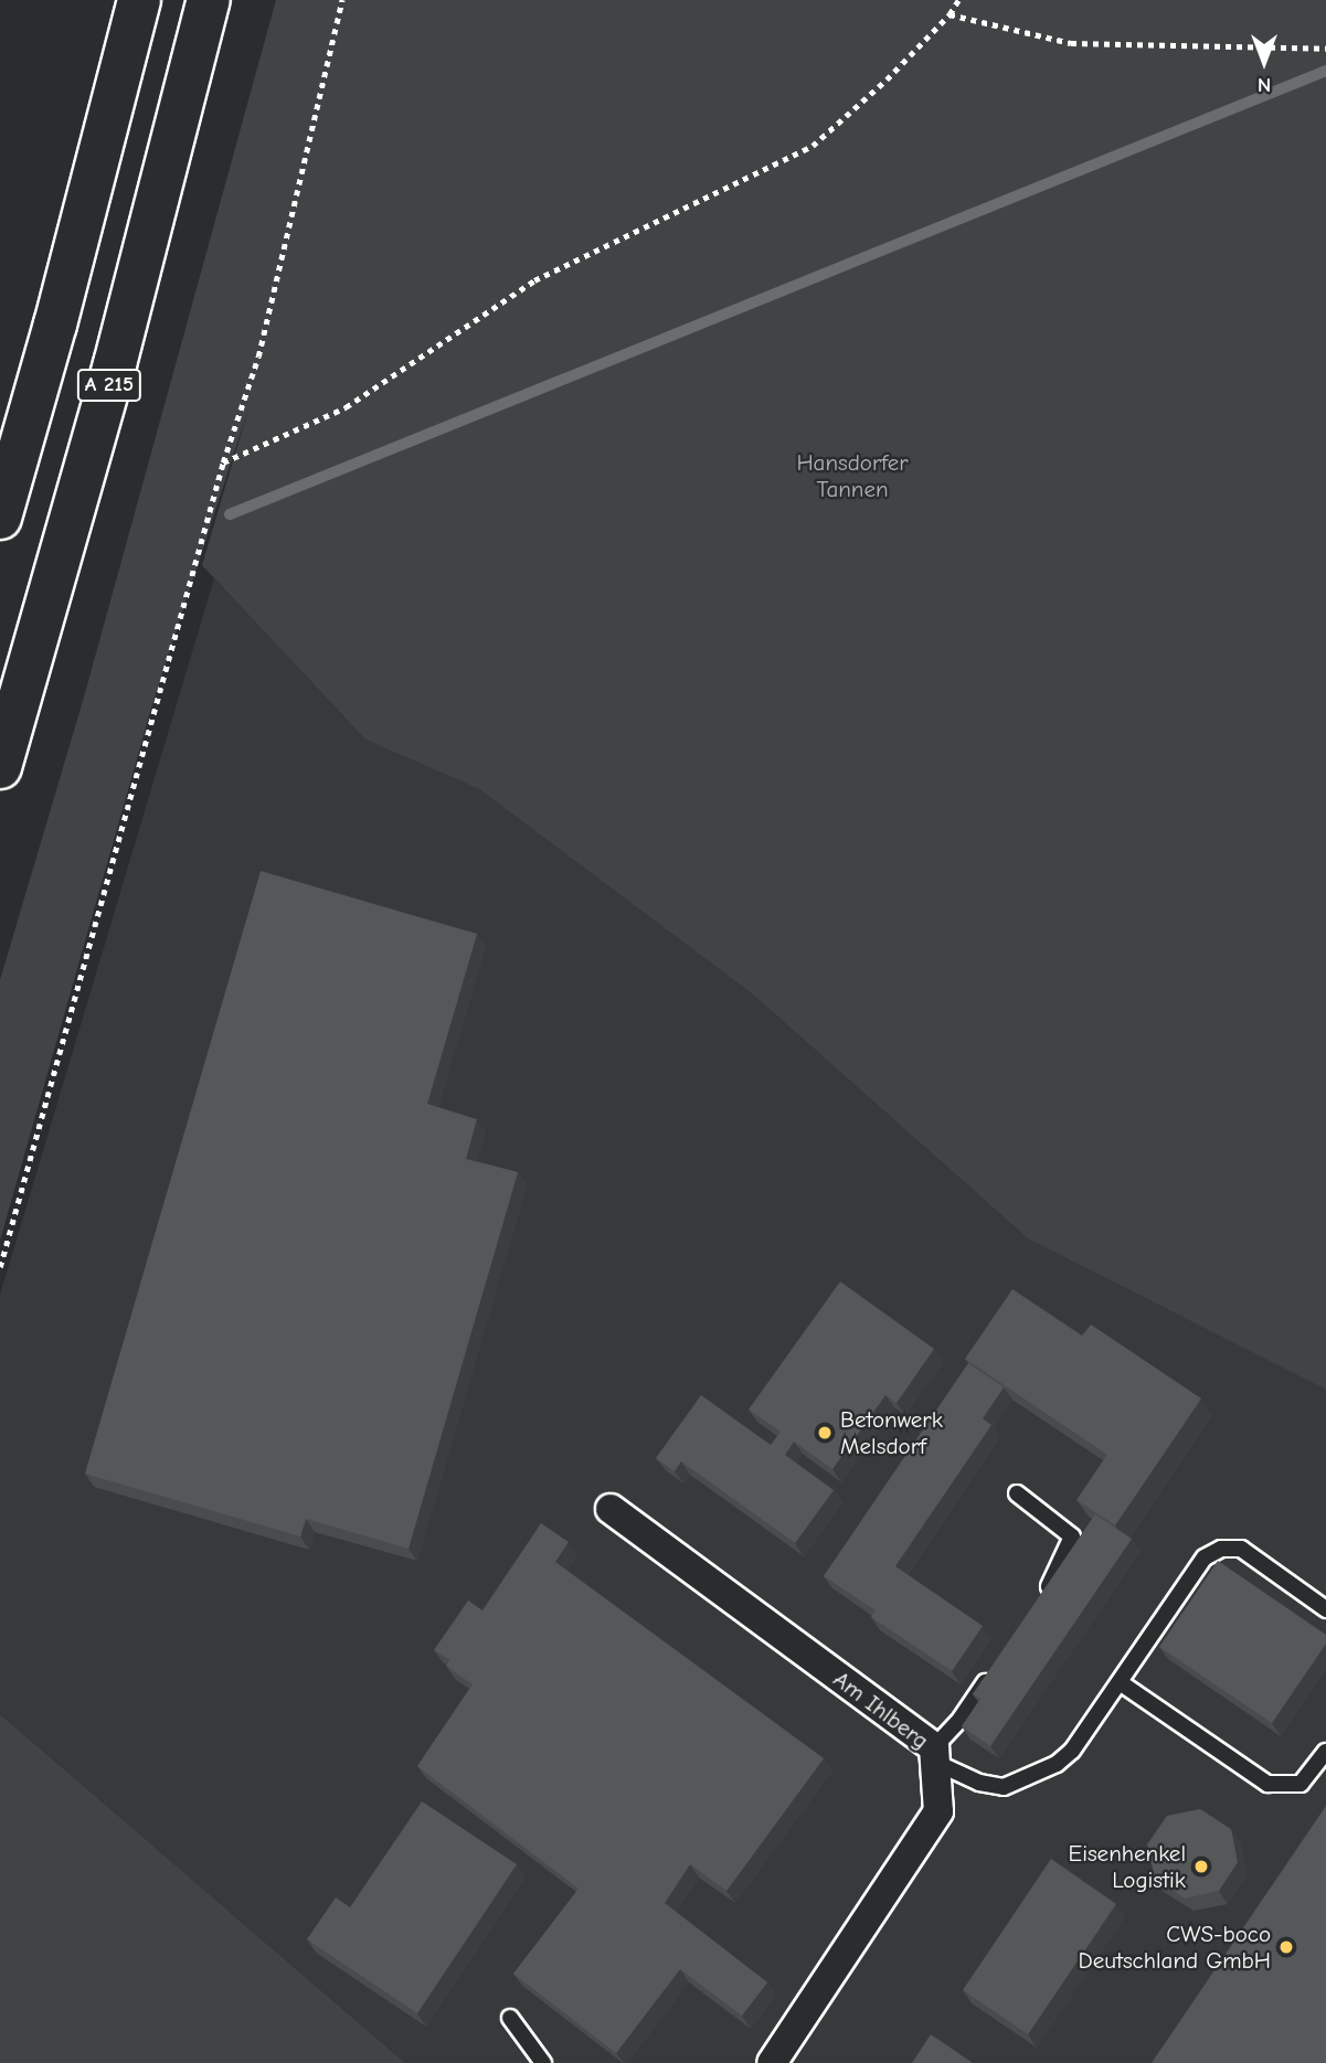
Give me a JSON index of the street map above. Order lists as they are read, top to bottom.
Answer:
{
  "streets": {
    "highway": ["A 215"],
    "street": ["Am Ihlberg"]
  },
  "parks": ["Hansdorfer Tannen"],
  "places": ["Betonwerk Melsdorf", "Eisenhenkel Logistik", "CWS-boco Deutschland GmbH"],
  "north": "bottom"
}
